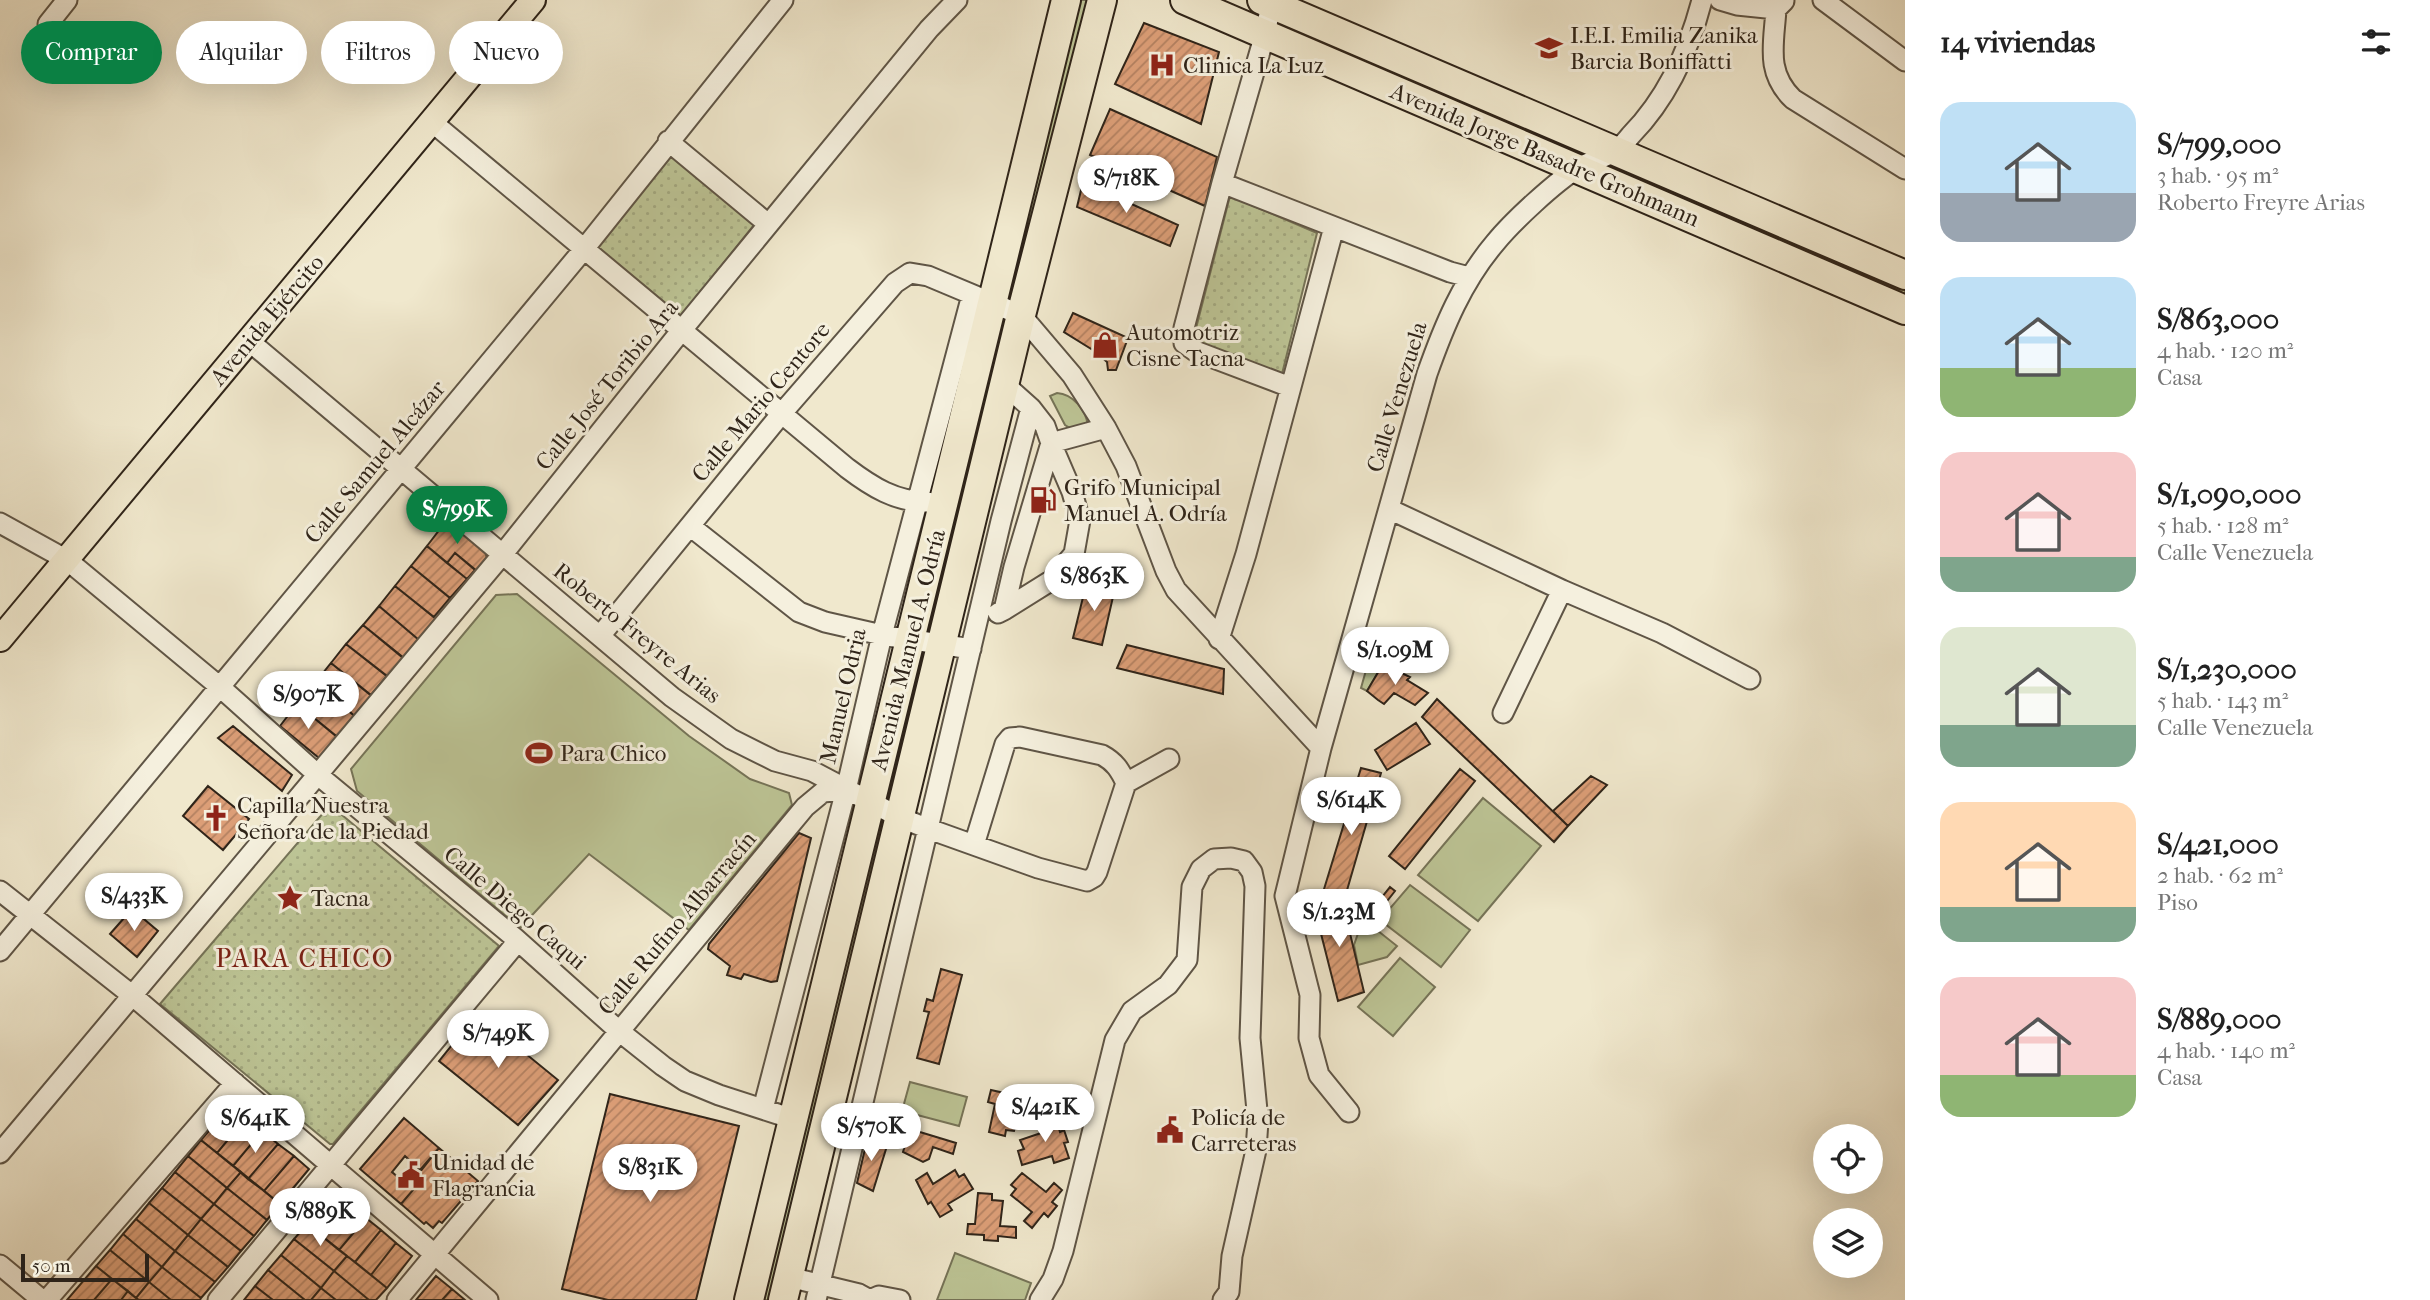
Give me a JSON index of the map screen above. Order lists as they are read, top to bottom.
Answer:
{
  "streets": {
    "highway": ["Avenida Jorge Basadre Grohmann", "Avenida Manuel A. Odría"],
    "main road": ["Avenida Ejército"],
    "street": [
      "Calle José Toribio Ara",
      "Calle Venezuela",
      "Calle Mario Centore",
      "Calle Samuel Alcázar",
      "Roberto Freyre Arias",
      "Manuel Odria",
      "Calle Diego Caqui",
      "Calle Rufino Albarracín"
    ]
  },
  "crossings": [
    ["Avenida Jorge Basadre Grohmann", "Calle Venezuela"],
    ["Avenida Ejército", "Roberto Freyre Arias"],
    ["Avenida Ejército", "Calle Diego Caqui"],
    ["Calle José Toribio Ara", "Roberto Freyre Arias"],
    ["Calle José Toribio Ara", "Calle Diego Caqui"],
    ["Calle Mario Centore", "Roberto Freyre Arias"],
    ["Calle Mario Centore", "Avenida Manuel A. Odría"],
    ["Calle Samuel Alcázar", "Roberto Freyre Arias"],
    ["Calle Samuel Alcázar", "Calle Diego Caqui"],
    ["Roberto Freyre Arias", "Avenida Manuel A. Odría"],
    ["Roberto Freyre Arias", "Manuel Odria"],
    ["Roberto Freyre Arias", "Calle Rufino Albarracín"],
    ["Avenida Manuel A. Odría", "Manuel Odria"],
    ["Avenida Manuel A. Odría", "Calle Diego Caqui"],
    ["Manuel Odria", "Calle Diego Caqui"],
    ["Manuel Odria", "Calle Rufino Albarracín"],
    ["Calle Diego Caqui", "Calle Rufino Albarracín"]
  ],
  "districts": ["PARA CHICO"],
  "places": {
    "school or university": ["I.E.I. Emilia Zanika Barcia Boniffatti"],
    "hospital": ["Clinica La Luz"],
    "shop": ["Automotriz Cisne Tacna"],
    "fuel station": ["Grifo Municipal Manuel A. Odría"],
    "sports": ["Para Chico"],
    "church": ["Capilla Nuestra Señora de la Piedad"],
    "place": ["Tacna"],
    "public building": ["Policía de Carreteras", "Unidad de Flagrancia"]
  },
  "scale_bar": "50 m",
  "page": {
    "heading": "14 viviendas",
    "chip": [
      "Comprar",
      "Alquilar",
      "Filtros",
      "Nuevo"
    ],
    "list": [
      {
        "name": "S/799,000",
        "note": "3 hab. · 95 m² · Roberto Freyre Arias"
      },
      {
        "name": "S/863,000",
        "note": "4 hab. · 120 m² · Casa"
      },
      {
        "name": "S/1,090,000",
        "note": "5 hab. · 128 m² · Calle Venezuela"
      },
      {
        "name": "S/1,230,000",
        "note": "5 hab. · 143 m² · Calle Venezuela"
      },
      {
        "name": "S/421,000",
        "note": "2 hab. · 62 m² · Piso"
      },
      {
        "name": "S/889,000",
        "note": "4 hab. · 140 m² · Casa"
      }
    ],
    "price": [
      "S/718K",
      "S/799K",
      "S/863K",
      "S/1.09M",
      "S/907K",
      "S/614K",
      "S/433K",
      "S/1.23M",
      "S/749K",
      "S/421K",
      "S/641K",
      "S/570K",
      "S/831K",
      "S/889K"
    ],
    "scale": "50 m"
  }
}
